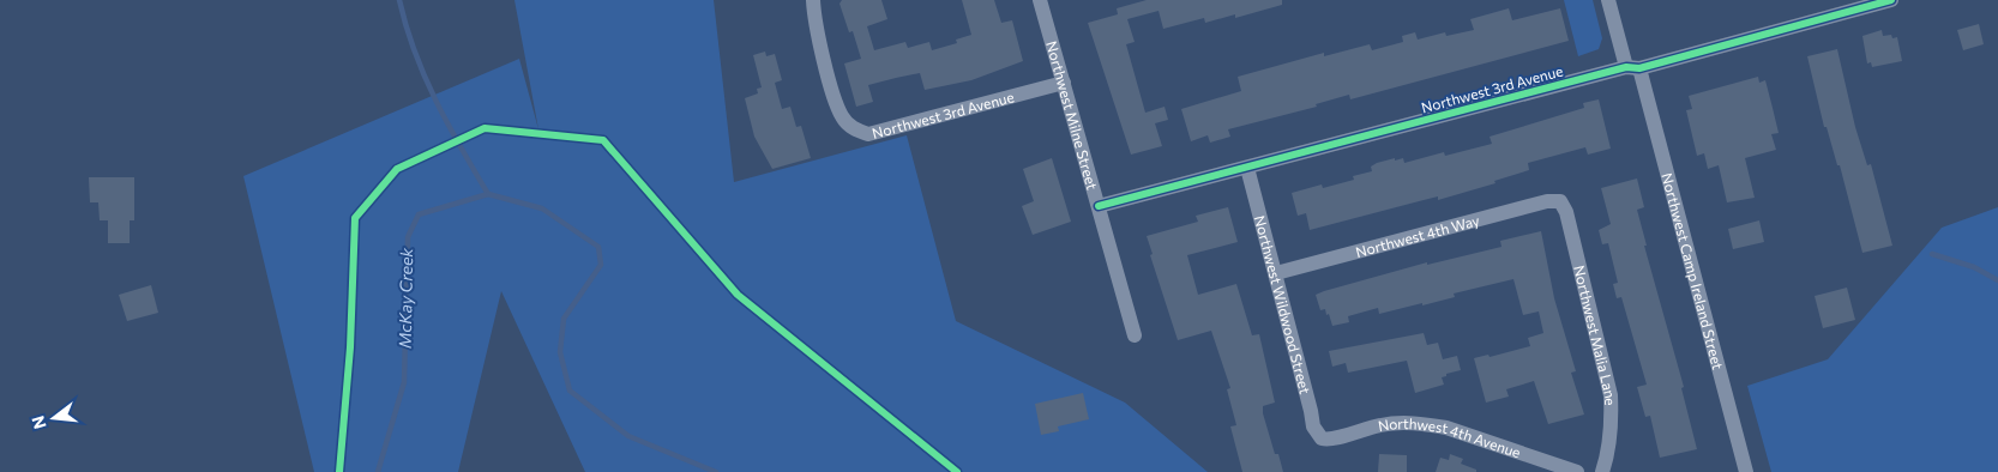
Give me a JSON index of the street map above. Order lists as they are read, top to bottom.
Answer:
{
  "streets": {
    "street": [
      "Northwest 3rd Avenue",
      "Northwest Milne Street",
      "Northwest 4th Way",
      "Northwest Camp Ireland Street",
      "Northwest Wildwood Street",
      "Northwest Malia Lane",
      "Northwest 4th Avenue"
    ]
  },
  "crossings": [
    ["Northwest 3rd Avenue", "Northwest Milne Street"],
    ["Northwest 3rd Avenue", "Northwest Camp Ireland Street"],
    ["Northwest 3rd Avenue", "Northwest Wildwood Street"],
    ["Northwest 4th Way", "Northwest Wildwood Street"],
    ["Northwest 4th Way", "Northwest Malia Lane"],
    ["Northwest Wildwood Street", "Northwest 4th Avenue"]
  ],
  "water": ["McKay Creek"],
  "north": "left"
}
